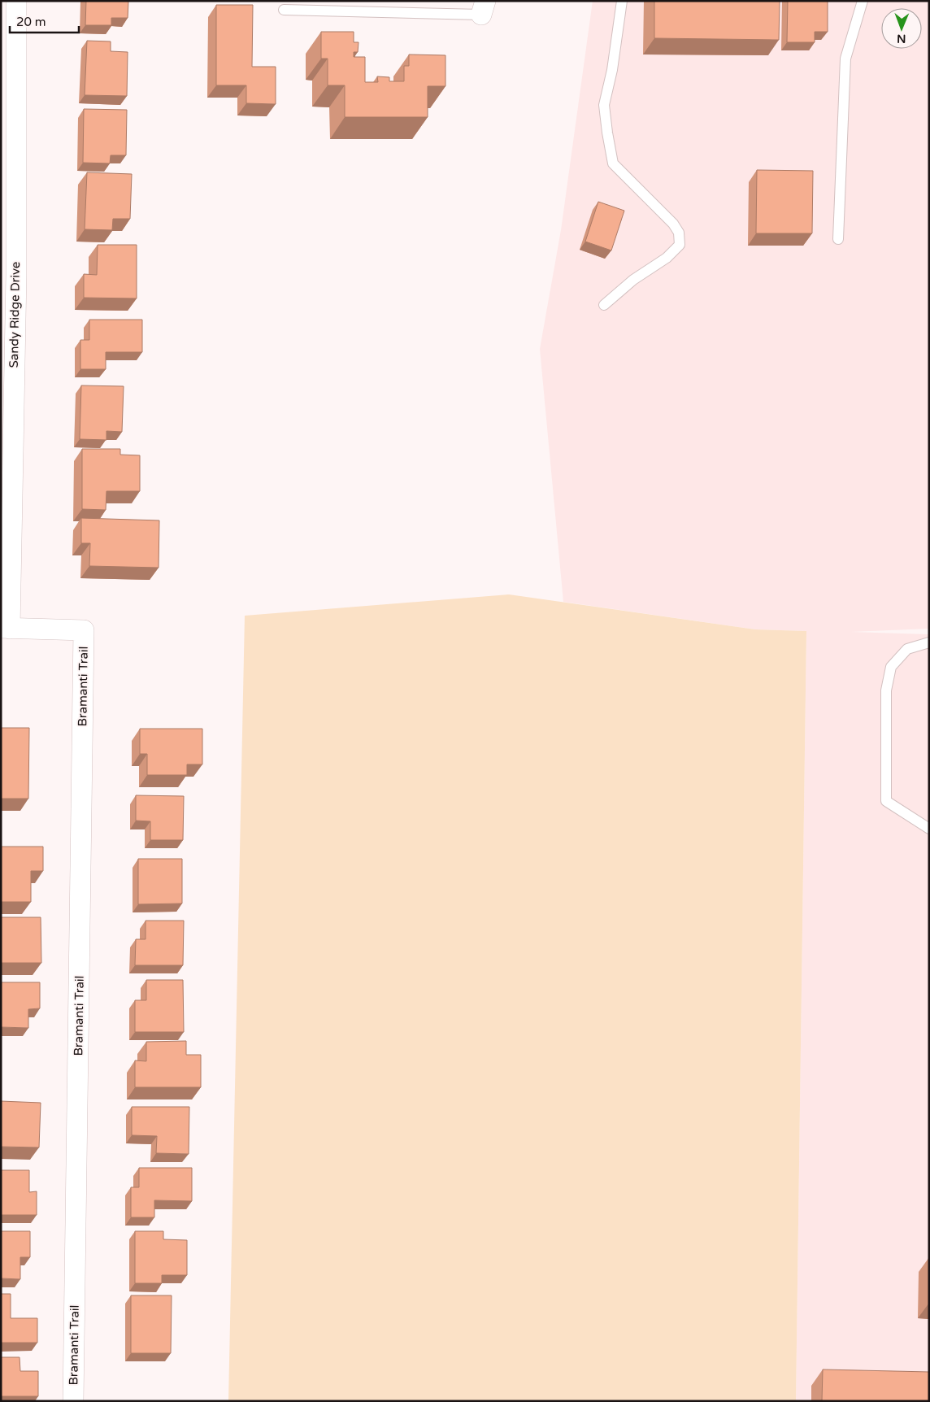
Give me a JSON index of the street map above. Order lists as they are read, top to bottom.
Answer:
{
  "streets": {
    "street": ["Sandy Ridge Drive", "Bramanti Trail"]
  },
  "crossings": [
    ["Sandy Ridge Drive", "Bramanti Trail"]
  ],
  "scale_bar": "20 m",
  "north": "bottom"
}
